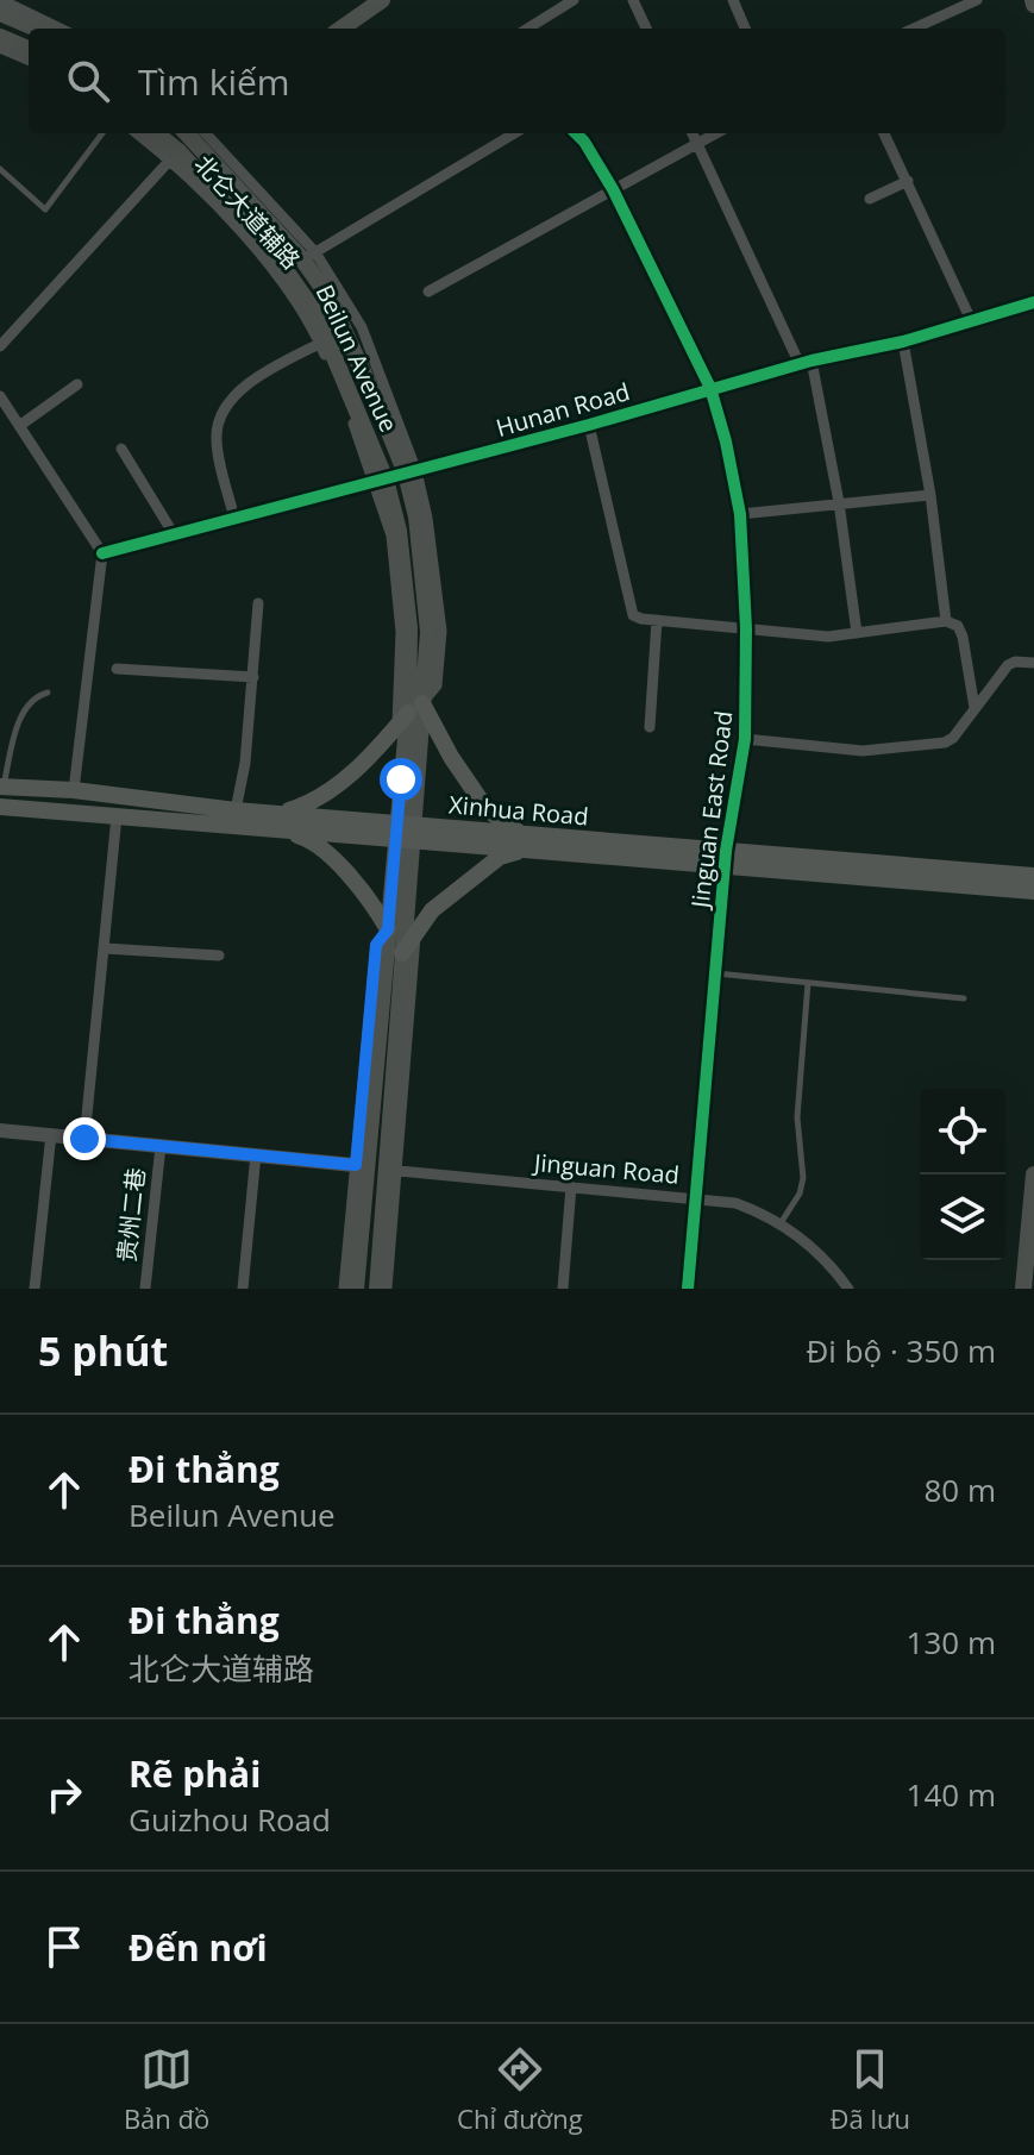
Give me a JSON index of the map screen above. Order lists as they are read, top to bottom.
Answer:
{
  "streets": {
    "main road": ["Beilun Avenue", "Xinhua Road"],
    "street": [
      "北仑大道辅路",
      "Hunan Road",
      "Jinguan East Road",
      "Jinguan Road",
      "贵州二巷"
    ]
  },
  "crossings": [
    ["北仑大道辅路", "Beilun Avenue"],
    ["Beilun Avenue", "Hunan Road"],
    ["Beilun Avenue", "Xinhua Road"],
    ["Beilun Avenue", "Jinguan Road"],
    ["Hunan Road", "Jinguan East Road"],
    ["Jinguan East Road", "Xinhua Road"],
    ["Jinguan East Road", "Jinguan Road"]
  ],
  "page": {
    "search": "Tìm kiếm",
    "heading": ["5 phút", "Đi bộ · 350 m"],
    "list": [
      ["Đi thẳng", "Beilun Avenue", "80 m"],
      ["Đi thẳng", "北仑大道辅路", "130 m"],
      ["Rẽ phải", "Guizhou Road", "140 m"],
      "Đến nơi"
    ],
    "nav": ["Bản đồ", "Chỉ đường", "Đã lưu"]
  }
}
